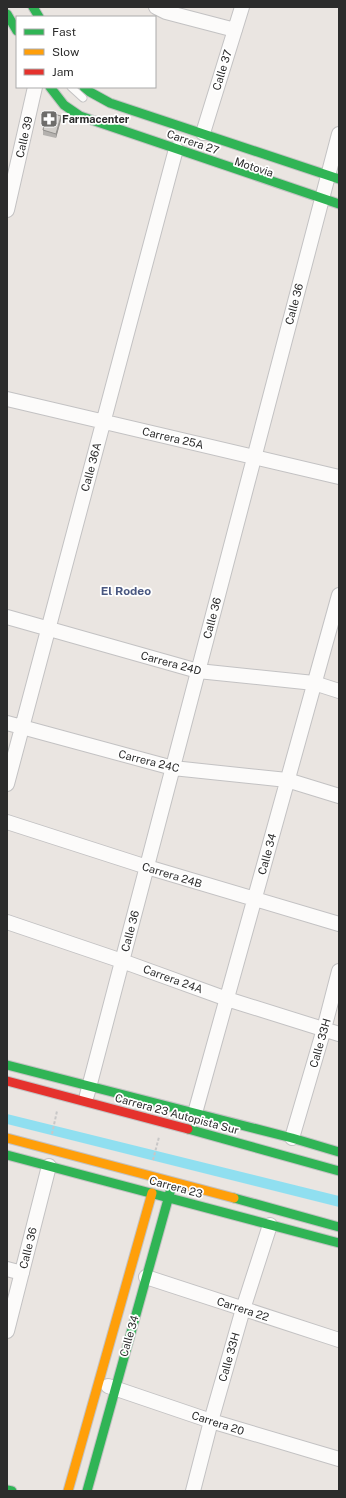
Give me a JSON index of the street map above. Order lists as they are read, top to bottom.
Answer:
{
  "streets": {
    "street": [
      "Calle 37",
      "Calle 39",
      "Carrera 27",
      "Calle 36",
      "Carrera 25A",
      "Calle 36A",
      "Carrera 24D",
      "Carrera 24C",
      "Calle 34",
      "Carrera 24B",
      "Carrera 24A",
      "Calle 33H",
      "Carrera 23 Autopista Sur",
      "Carrera 23",
      "Carrera 22",
      "Carrera 20"
    ]
  },
  "crossings": [
    ["Calle 37", "Carrera 27"],
    ["Carrera 27", "Calle 36"],
    ["Carrera 27", "Calle 36A"],
    ["Calle 36", "Carrera 25A"],
    ["Calle 36", "Carrera 24D"],
    ["Calle 36", "Carrera 24C"],
    ["Calle 36", "Carrera 24B"],
    ["Calle 36", "Carrera 24A"],
    ["Calle 36", "Carrera 23 Autopista Sur"],
    ["Calle 36", "Carrera 23"],
    ["Carrera 25A", "Calle 36A"],
    ["Calle 36A", "Carrera 24D"],
    ["Calle 36A", "Carrera 24C"],
    ["Carrera 24D", "Calle 34"],
    ["Carrera 24C", "Calle 34"],
    ["Calle 34", "Carrera 24B"],
    ["Calle 34", "Carrera 24A"],
    ["Calle 34", "Carrera 23"],
    ["Calle 34", "Carrera 22"],
    ["Calle 34", "Carrera 20"],
    ["Carrera 24A", "Calle 33H"],
    ["Calle 33H", "Carrera 23"],
    ["Calle 33H", "Carrera 22"],
    ["Calle 33H", "Carrera 20"]
  ],
  "districts": ["El Rodeo"],
  "places": {
    "pharmacy": ["Farmacenter"]
  },
  "legend": ["Fast", "Slow", "Jam"]
}
